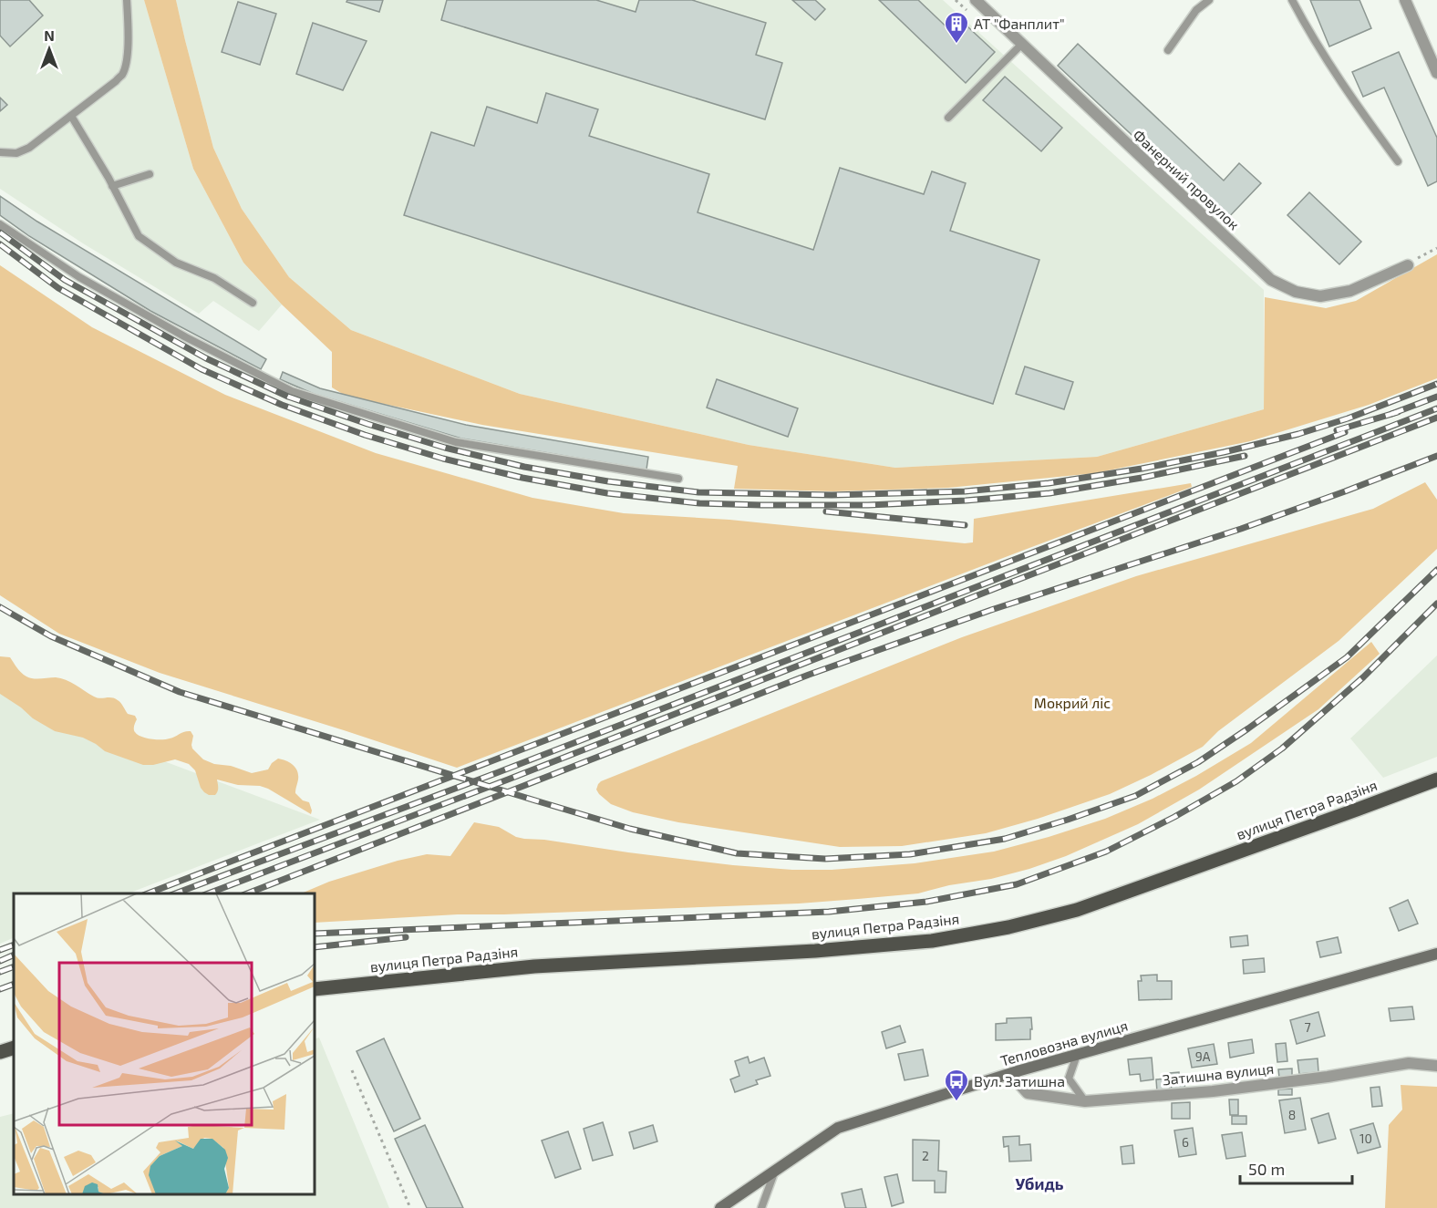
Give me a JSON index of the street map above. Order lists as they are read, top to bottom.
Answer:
{
  "streets": {
    "main road": ["вулиця Петра Радзіня"],
    "street": ["Фанерний провулок", "Тепловозна вулиця", "Затишна вулиця"]
  },
  "crossings": [
    ["Тепловозна вулиця", "Затишна вулиця"]
  ],
  "districts": ["Убидь"],
  "parks": ["Мокрий ліс"],
  "places": {
    "building": ["АТ \"Фанплит\""],
    "bus stop": ["Вул. Затишна"]
  },
  "house_numbers": [
    "7",
    "9А",
    "8",
    "10",
    "6",
    "2"
  ],
  "scale_bar": "50 m",
  "north": "top"
}
